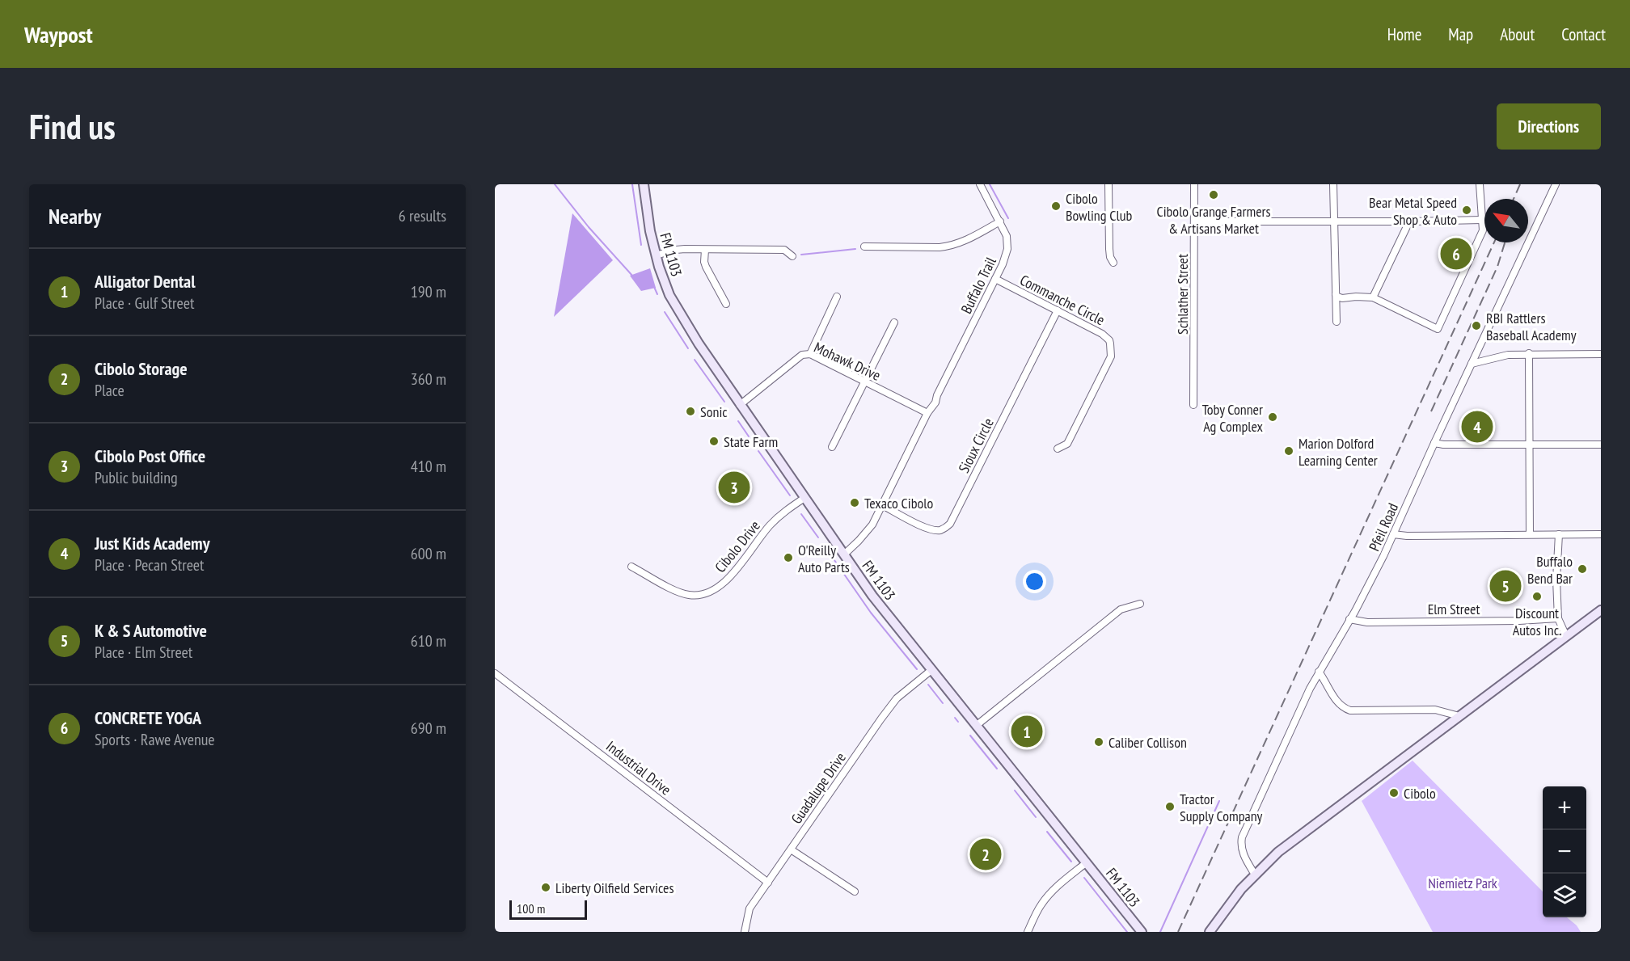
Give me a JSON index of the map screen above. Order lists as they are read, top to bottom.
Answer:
{
  "streets": {
    "main road": ["FM 1103"],
    "street": [
      "Buffalo Trail",
      "Schlather Street",
      "Commanche Circle",
      "Mohawk Drive",
      "Sioux Circle",
      "Pfeil Road",
      "Cibolo Drive",
      "Elm Street",
      "Industrial Drive",
      "Guadalupe Drive"
    ]
  },
  "crossings": [
    ["FM 1103", "Buffalo Trail"],
    ["FM 1103", "Mohawk Drive"],
    ["FM 1103", "Cibolo Drive"],
    ["FM 1103", "Guadalupe Drive"],
    ["Buffalo Trail", "Commanche Circle"],
    ["Buffalo Trail", "Mohawk Drive"],
    ["Buffalo Trail", "Sioux Circle"],
    ["Commanche Circle", "Sioux Circle"],
    ["Pfeil Road", "Elm Street"],
    ["Industrial Drive", "Guadalupe Drive"]
  ],
  "parks": ["Niemietz Park"],
  "places": [
    "Cibolo Grange Farmers & Artisans Market",
    "Cibolo Bowling Club",
    "Bear Metal Speed Shop & Auto",
    "RBI Rattlers Baseball Academy",
    "Sonic",
    "Toby Conner Ag Complex",
    "State Farm",
    "Marion Dolford Learning Center",
    "Texaco Cibolo",
    "O'Reilly Auto Parts",
    "Buffalo Bend Bar",
    "Discount Autos Inc.",
    "Caliber Collison",
    "Cibolo",
    "Tractor Supply Company",
    "Liberty Oilfield Services"
  ],
  "scale_bar": "100 m",
  "north": "top left",
  "page": {
    "header": "Waypost",
    "nav": [
      "Home",
      "Map",
      "About",
      "Contact"
    ],
    "buttons": "Directions",
    "title": "Find us",
    "heading": ["Nearby", "6 results"],
    "pins": [
      "6",
      "4",
      "3",
      "5",
      "1",
      "2"
    ],
    "list": [
      {
        "mark": "1",
        "name": "Alligator Dental",
        "note": "Place · Gulf Street",
        "value": "190 m"
      },
      {
        "mark": "2",
        "name": "Cibolo Storage",
        "note": "Place",
        "value": "360 m"
      },
      {
        "mark": "3",
        "name": "Cibolo Post Office",
        "note": "Public building",
        "value": "410 m"
      },
      {
        "mark": "4",
        "name": "Just Kids Academy",
        "note": "Place · Pecan Street",
        "value": "600 m"
      },
      {
        "mark": "5",
        "name": "K & S Automotive",
        "note": "Place · Elm Street",
        "value": "610 m"
      },
      {
        "mark": "6",
        "name": "CONCRETE YOGA",
        "note": "Sports · Rawe Avenue",
        "value": "690 m"
      }
    ],
    "map_buttons": ["+", "−"],
    "scale": "100 m"
  }
}
